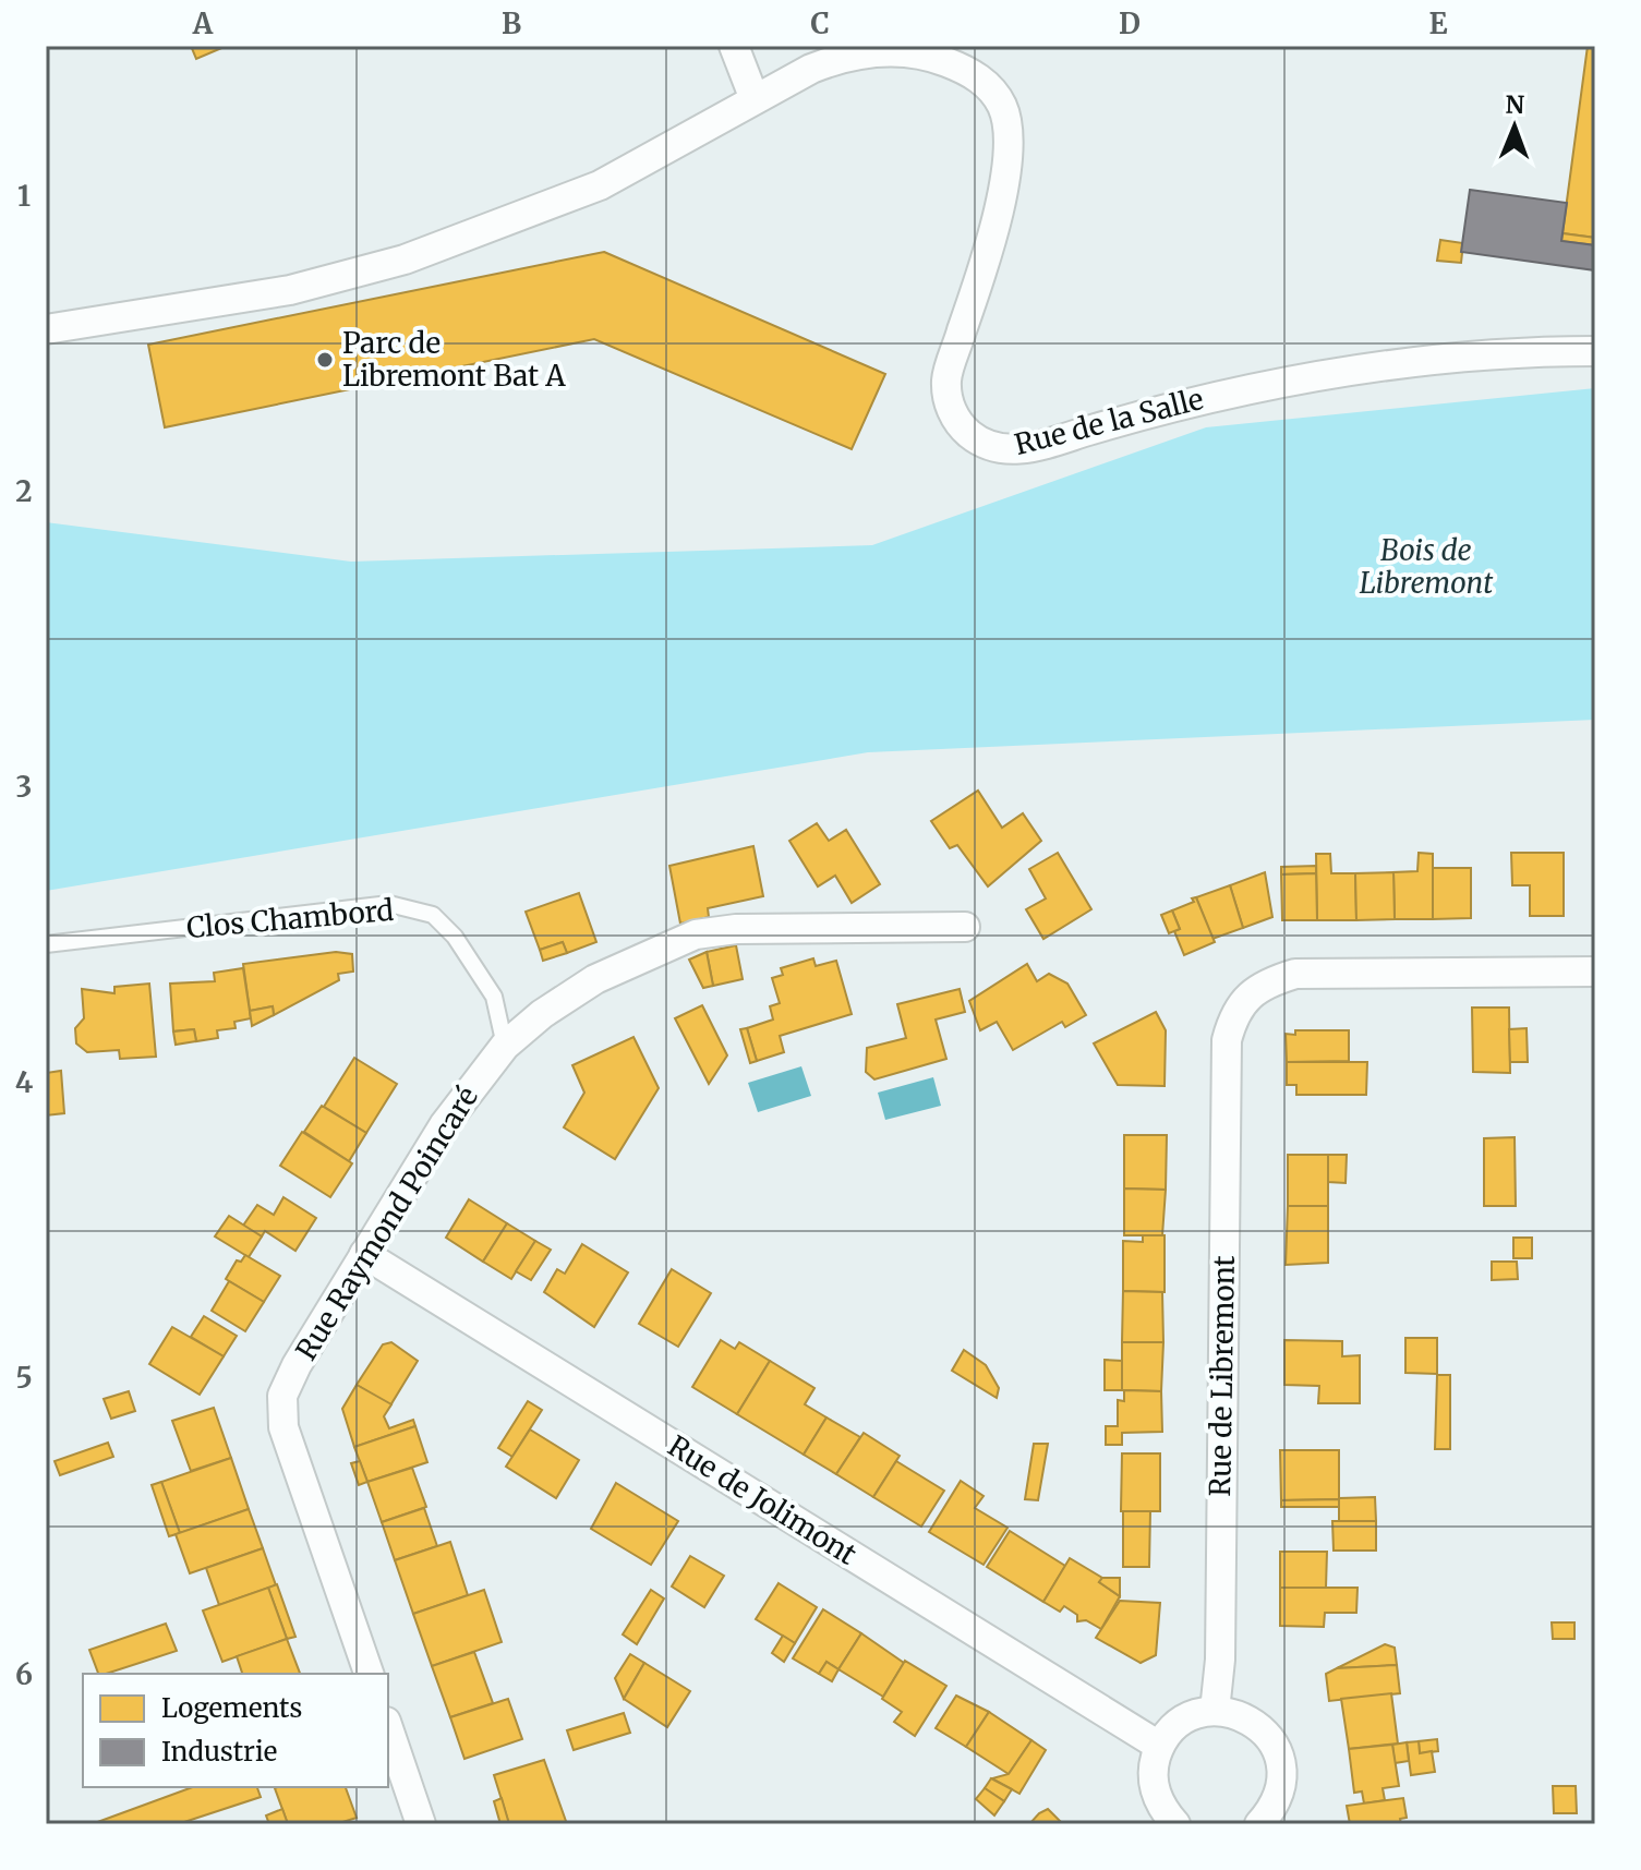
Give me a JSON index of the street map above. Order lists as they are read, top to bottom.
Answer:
{
  "streets": {
    "street": [
      "Rue de la Salle",
      "Rue Raymond Poincaré",
      "Rue de Libremont",
      "Rue de Jolimont"
    ],
    "lane": ["Clos Chambord"]
  },
  "crossings": [
    ["Clos Chambord", "Rue Raymond Poincaré"],
    ["Rue Raymond Poincaré", "Rue de Jolimont"]
  ],
  "parks": ["Bois de Libremont"],
  "places": ["Parc de Libremont Bat A"],
  "legend": ["Logements", "Industrie"],
  "north": "top",
  "grid": {
    "columns": [
      "A",
      "B",
      "C",
      "D",
      "E"
    ],
    "rows": [
      "1",
      "2",
      "3",
      "4",
      "5",
      "6"
    ]
  }
}
